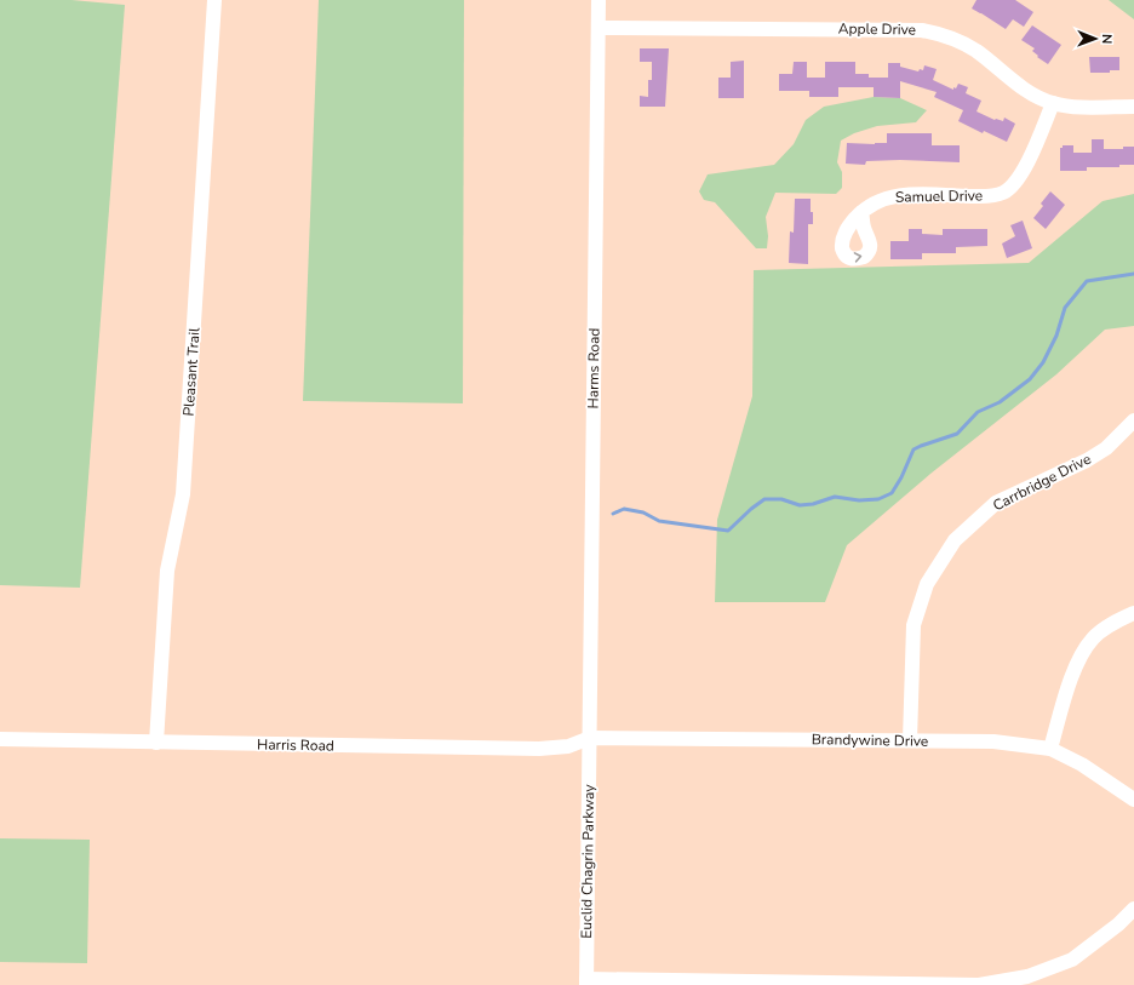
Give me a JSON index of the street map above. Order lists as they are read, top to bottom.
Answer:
{
  "streets": {
    "street": [
      "Apple Drive",
      "Samuel Drive",
      "Harms Road",
      "Pleasant Trail",
      "Carrbridge Drive",
      "Brandywine Drive",
      "Harris Road",
      "Euclid Chagrin Parkway"
    ]
  },
  "crossings": [
    ["Apple Drive", "Samuel Drive"],
    ["Apple Drive", "Harms Road"],
    ["Harms Road", "Brandywine Drive"],
    ["Harms Road", "Harris Road"],
    ["Harms Road", "Euclid Chagrin Parkway"],
    ["Pleasant Trail", "Harris Road"],
    ["Carrbridge Drive", "Brandywine Drive"],
    ["Brandywine Drive", "Harris Road"],
    ["Brandywine Drive", "Euclid Chagrin Parkway"],
    ["Harris Road", "Euclid Chagrin Parkway"]
  ],
  "north": "right"
}
